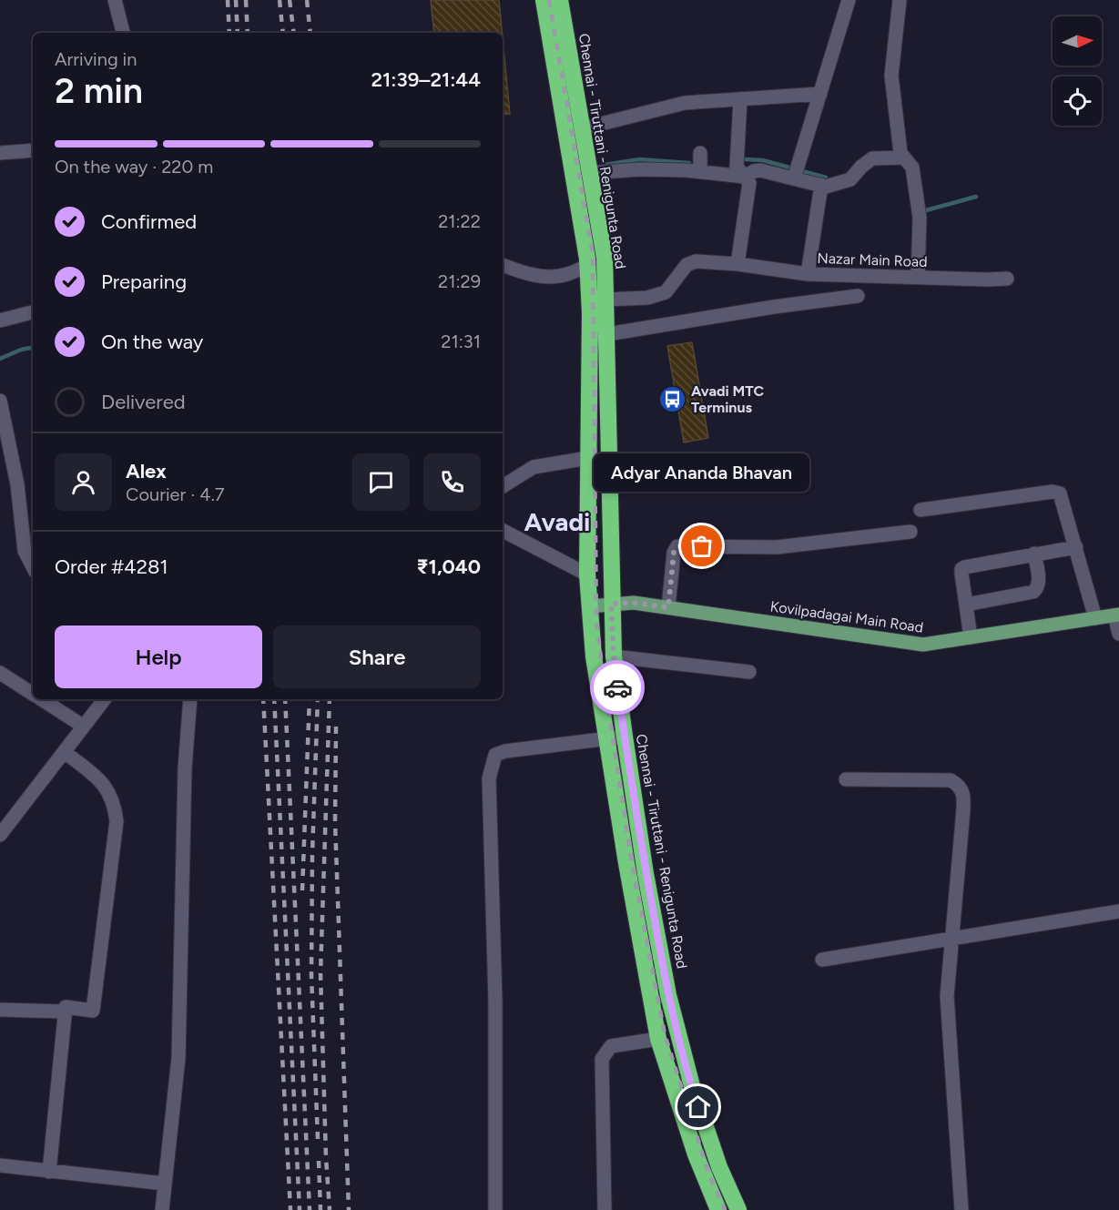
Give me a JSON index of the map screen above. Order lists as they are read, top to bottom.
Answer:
{
  "streets": {
    "highway": ["Chennai - Tiruttani - Renigunta Road"],
    "main road": ["Kovilpadagai Main Road"],
    "street": ["Nazar Main Road"]
  },
  "crossings": [
    ["Chennai - Tiruttani - Renigunta Road", "Nazar Main Road"],
    ["Chennai - Tiruttani - Renigunta Road", "Kovilpadagai Main Road"]
  ],
  "districts": ["Avadi"],
  "places": {
    "bus stop": ["Avadi MTC Terminus"],
    "other": ["Adyar Ananda Bhavan"]
  },
  "north": "right",
  "page": {
    "heading": ["2 min", "Arriving in", "21:39–21:44"],
    "panel": [
      "Alex",
      "Courier · 4.7",
      "Order #4281",
      "₹1,040"
    ],
    "bar": "On the way · 220 m",
    "list": [
      ["Confirmed", "21:22"],
      ["Preparing", "21:29"],
      ["On the way", "21:31"],
      "Delivered"
    ],
    "bubble": "Adyar Ananda Bhavan",
    "buttons": ["Help", "Share"]
  }
}
